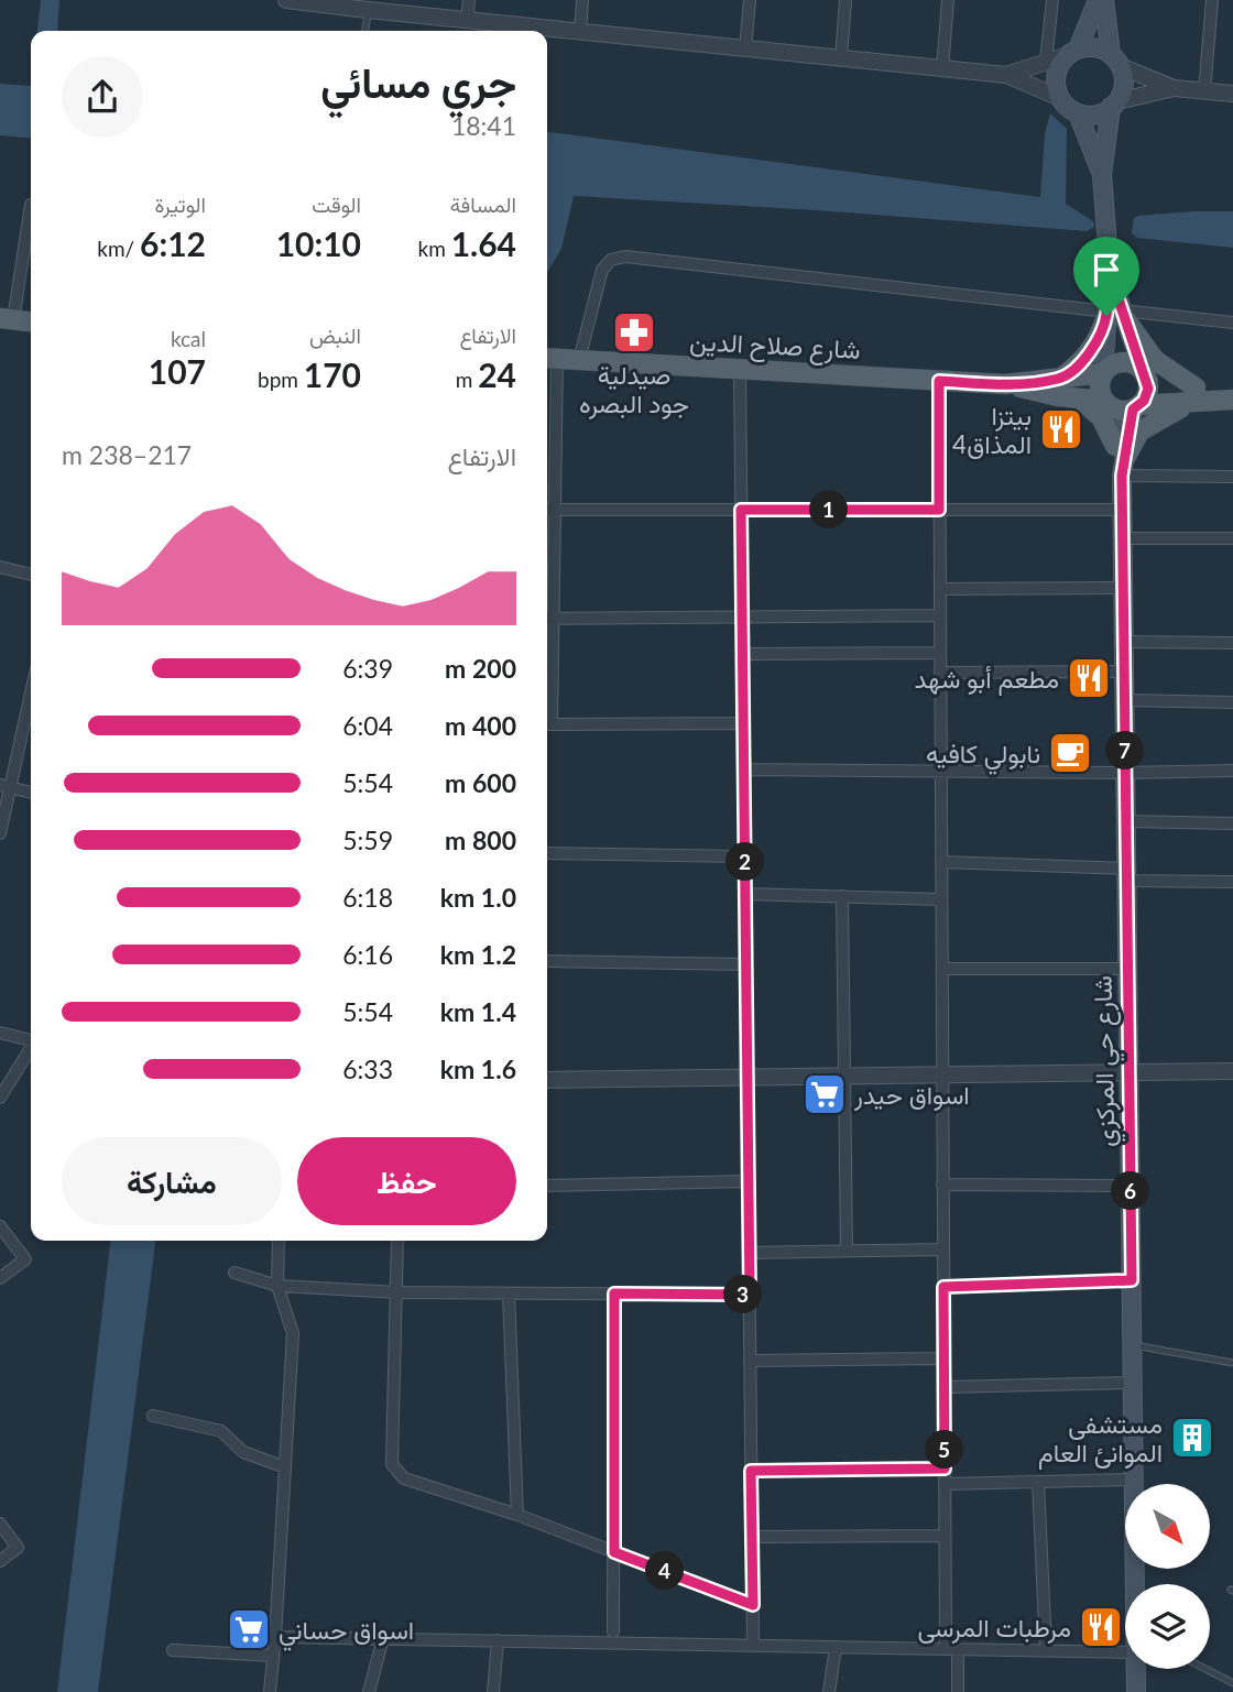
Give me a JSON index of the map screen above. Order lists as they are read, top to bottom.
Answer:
{
  "streets": {
    "main road": ["شارع صلاح الدين", "شارع حي المركزي"]
  },
  "crossings": [
    ["شارع صلاح الدين", "شارع حي المركزي"]
  ],
  "places": {
    "pharmacy": ["صيدلية جود البصره"],
    "restaurant": ["بيتزا المذاق4", "مطعم أبو شهد", "مرطبات المرسى"],
    "cafe": ["نابولي كافيه"],
    "supermarket": ["اسواق حيدر", "اسواق حساني"],
    "building": ["مستشفى الموانئ العام"]
  },
  "north": "bottom right",
  "page": {
    "heading": ["جري مسائي", "18:41"],
    "stats": [
      ["المسافة", "1.64 km"],
      ["الوقت", "10:10"],
      ["الوتيرة", "6:12 /km"],
      ["الارتفاع", "24 m"],
      ["النبض", "170 bpm"],
      ["kcal", "107"]
    ],
    "chart": ["الارتفاع", "217–238 m"],
    "pins": [
      "1",
      "7",
      "2",
      "6",
      "3",
      "5",
      "4"
    ],
    "list": [
      {
        "name": "200 m",
        "note": "6:39"
      },
      {
        "name": "400 m",
        "note": "6:04"
      },
      {
        "name": "600 m",
        "note": "5:54"
      },
      {
        "name": "800 m",
        "note": "5:59"
      },
      {
        "name": "1.0 km",
        "note": "6:18"
      },
      {
        "name": "1.2 km",
        "note": "6:16"
      },
      {
        "name": "1.4 km",
        "note": "5:54"
      },
      {
        "name": "1.6 km",
        "note": "6:33"
      }
    ],
    "buttons": ["حفظ", "مشاركة"]
  }
}
